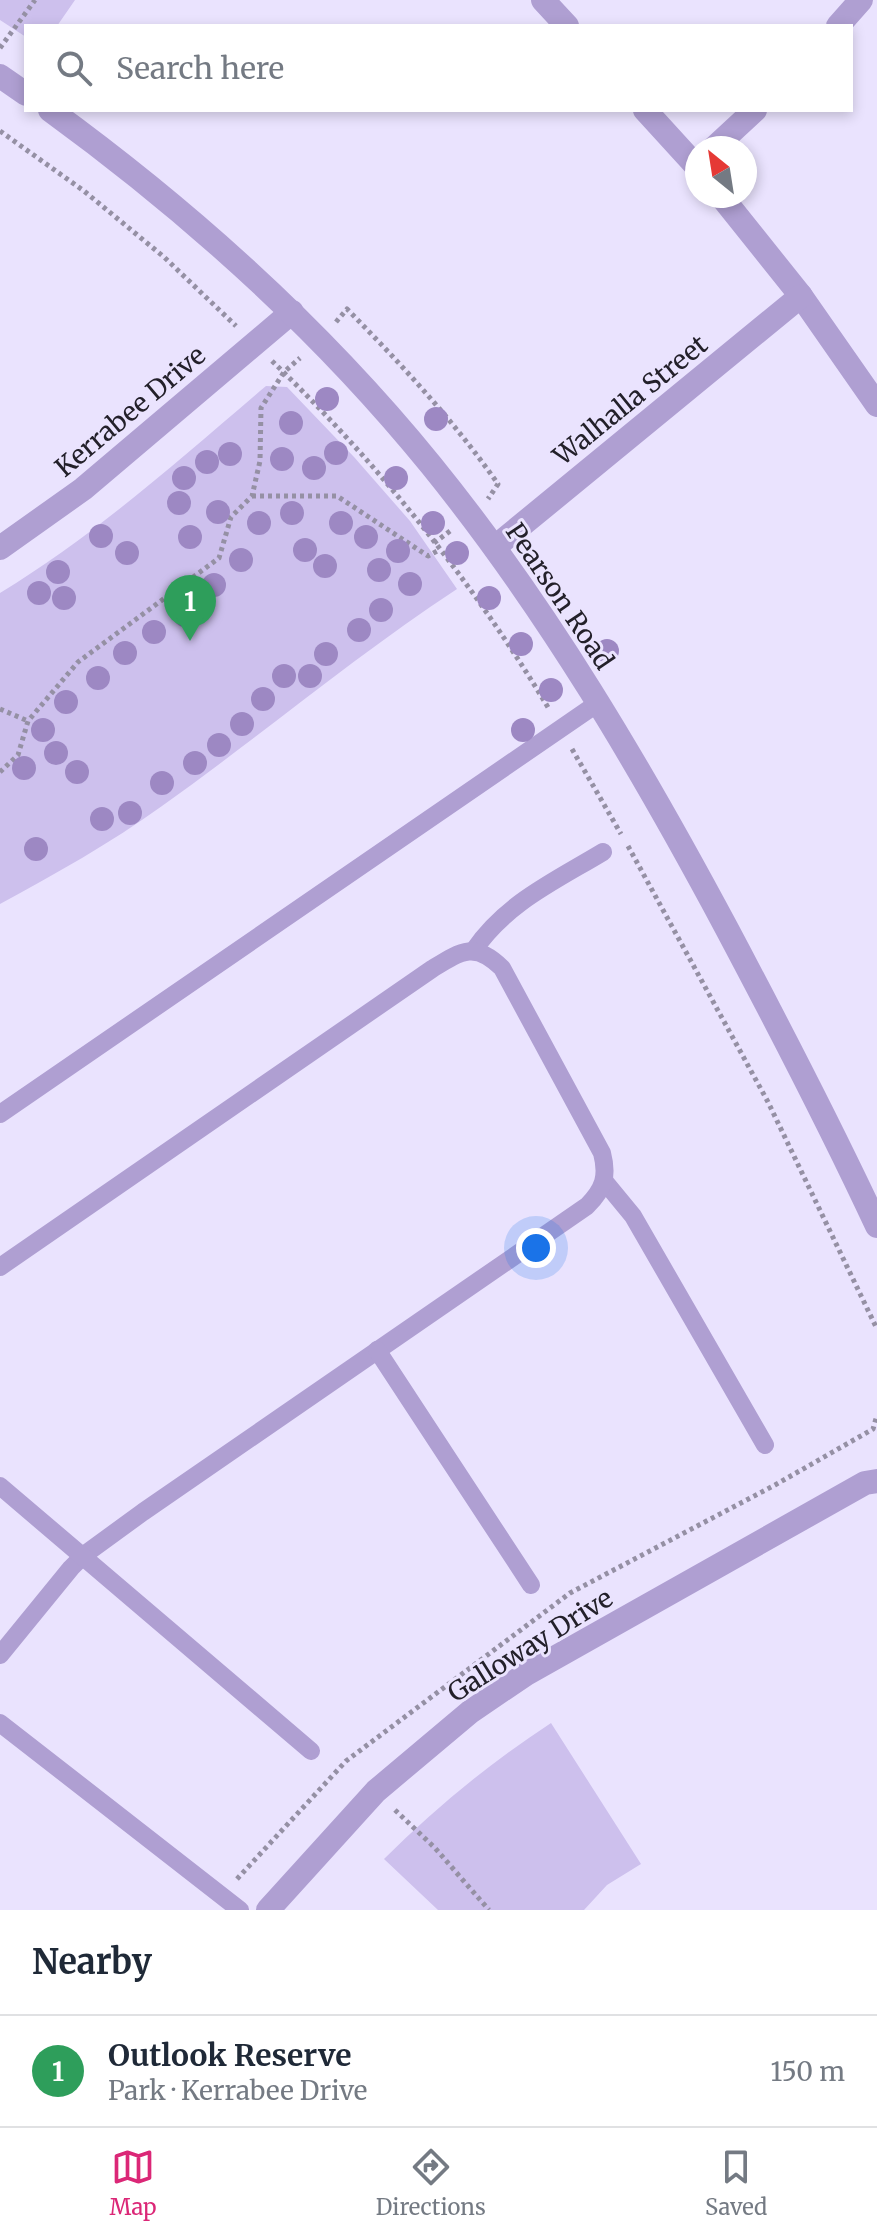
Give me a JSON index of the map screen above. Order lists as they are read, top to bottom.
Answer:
{
  "streets": {
    "street": [
      "Walhalla Street",
      "Kerrabee Drive",
      "Pearson Road",
      "Galloway Drive"
    ]
  },
  "crossings": [
    ["Walhalla Street", "Pearson Road"],
    ["Kerrabee Drive", "Pearson Road"]
  ],
  "north": "top left",
  "page": {
    "search": "Search here",
    "pins": "1",
    "heading": "Nearby",
    "list": [
      {
        "mark": "1",
        "name": "Outlook Reserve",
        "note": "Park · Kerrabee Drive",
        "value": "150 m"
      }
    ],
    "nav": ["Map", "Directions", "Saved"]
  }
}
